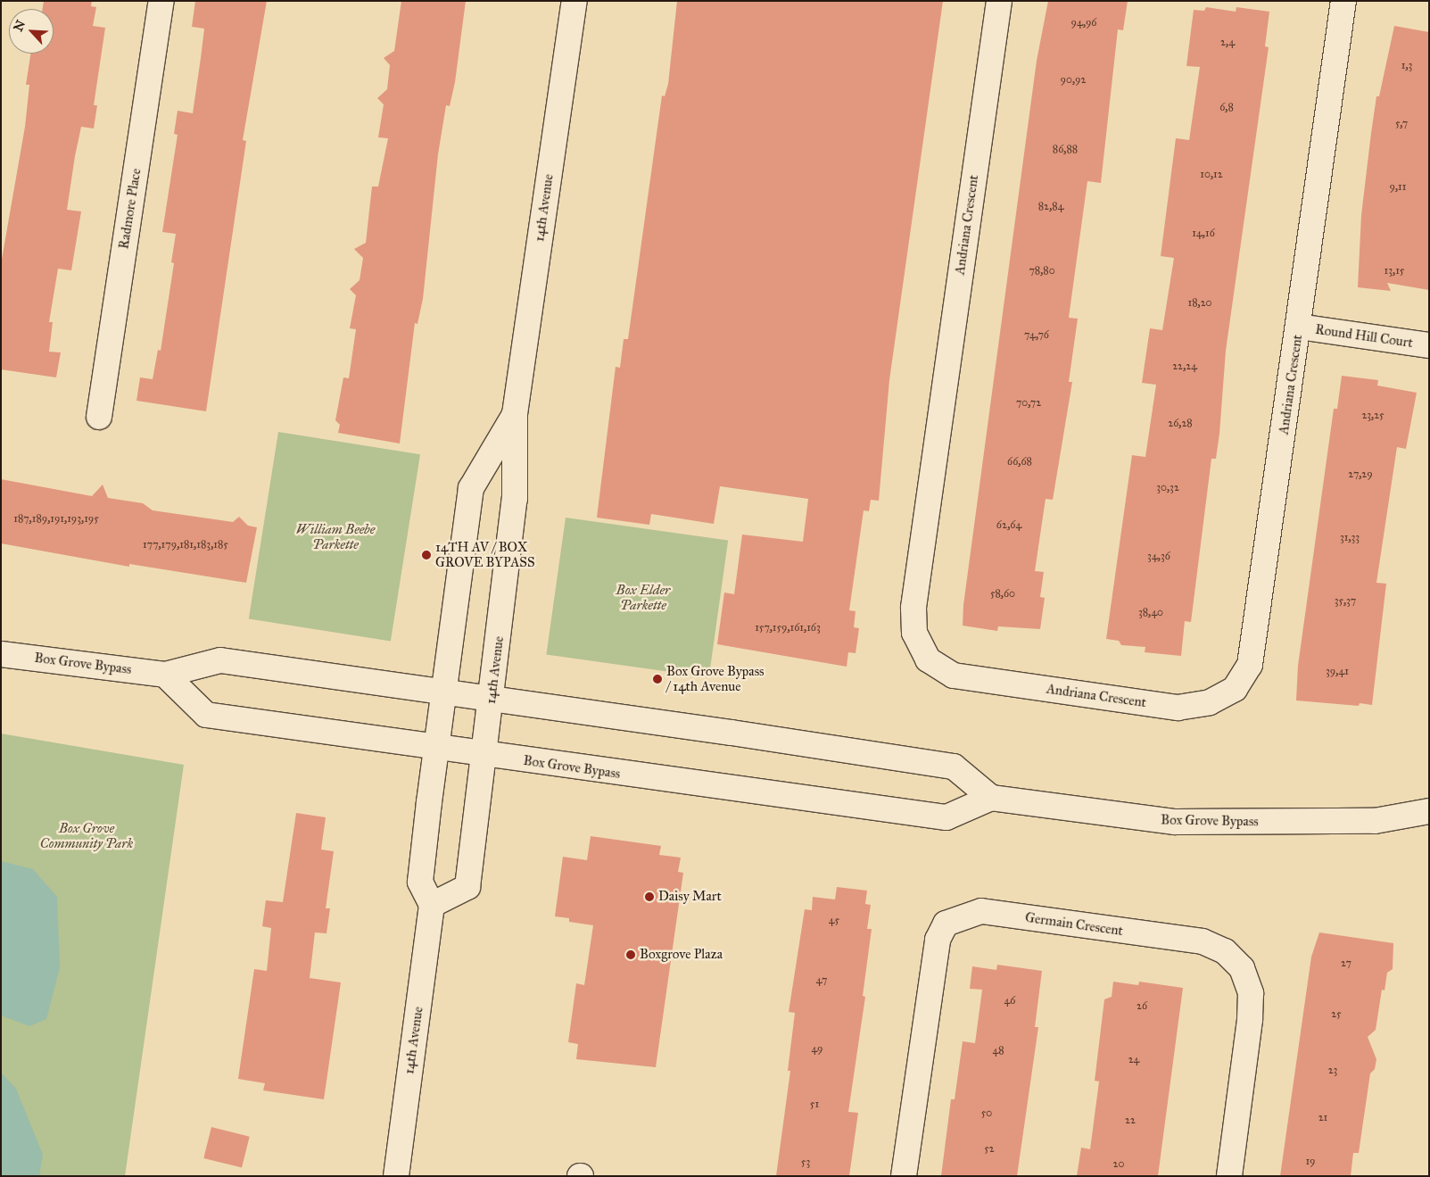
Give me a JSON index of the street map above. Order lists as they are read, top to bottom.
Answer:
{
  "streets": {
    "main road": [
      "14th Avenue",
      "Radmore Place",
      "Andriana Crescent",
      "Round Hill Court",
      "Box Grove Bypass",
      "Germain Crescent"
    ]
  },
  "crossings": [
    ["14th Avenue", "Box Grove Bypass"],
    ["Andriana Crescent", "Round Hill Court"]
  ],
  "parks": ["William Beebe Parkette", "Box Elder Parkette", "Box Grove Community Park"],
  "places": [
    "14TH AV / BOX GROVE BYPASS",
    "Box Grove Bypass / 14th Avenue",
    "Daisy Mart",
    "Boxgrove Plaza"
  ],
  "house_numbers": [
    "94,96",
    "2,4",
    "1,3",
    "90,92",
    "6,8",
    "5,7",
    "86,88",
    "10,12",
    "9,11",
    "82,84",
    "14,16",
    "78,80",
    "13,15",
    "18,20",
    "74,76",
    "22,24",
    "70,72",
    "23,25",
    "26,28",
    "66,68",
    "27,29",
    "30,32",
    "187,189,191,193,195",
    "62,64",
    "31,33",
    "177,179,181,183,185",
    "34,36",
    "58,60",
    "35,37",
    "38,40",
    "157,159,161,163",
    "39,41",
    "45",
    "27",
    "47",
    "46",
    "26",
    "25",
    "49",
    "48",
    "24",
    "23",
    "51",
    "50",
    "21",
    "22",
    "52",
    "19",
    "53",
    "20"
  ],
  "north": "top left"
}
